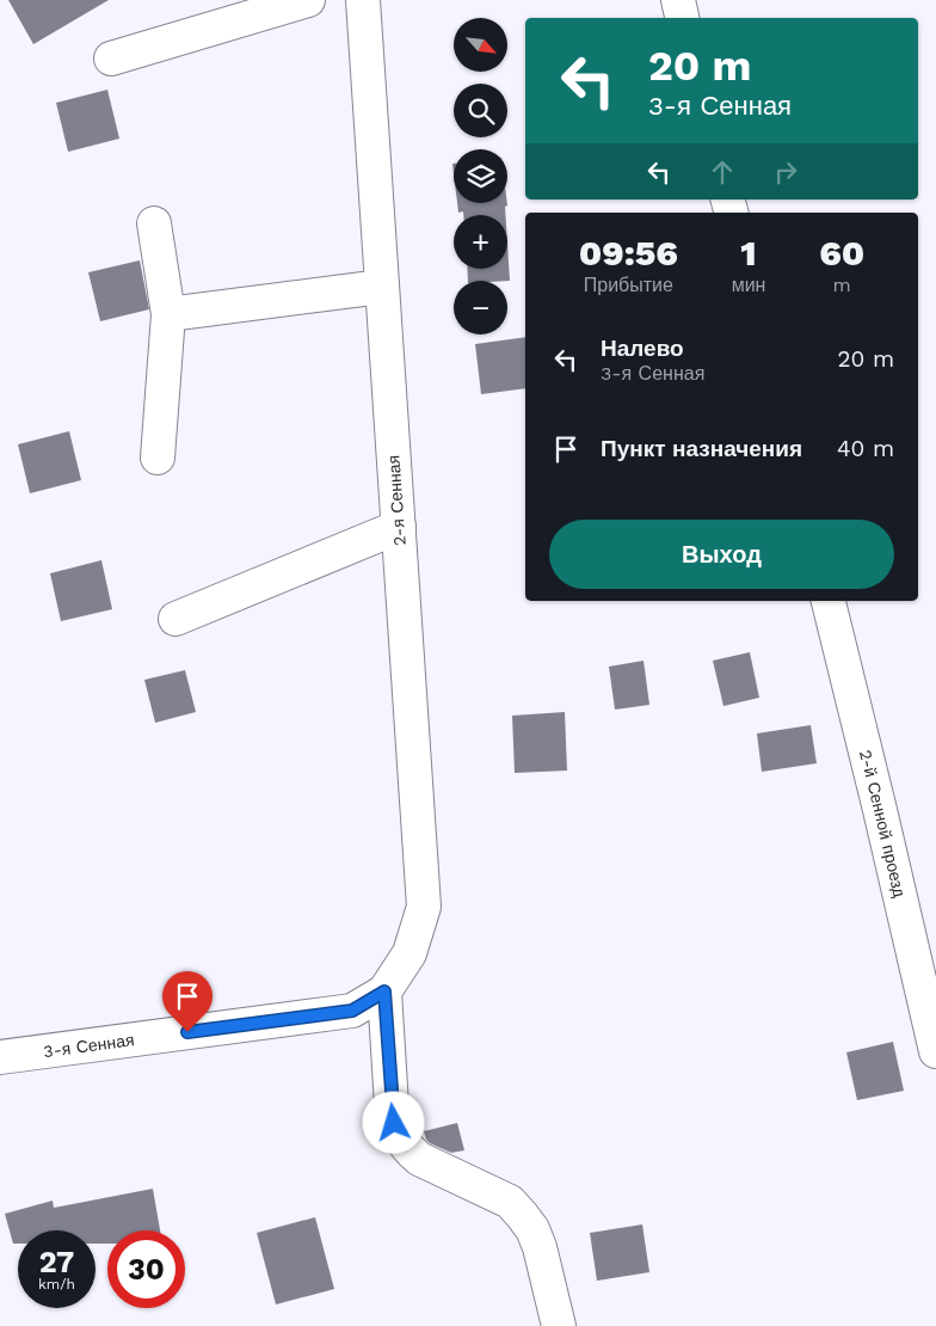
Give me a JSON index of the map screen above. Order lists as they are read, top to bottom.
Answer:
{
  "streets": {
    "street": ["2-я Сенная", "2-й Сенной проезд", "3-я Сенная"]
  },
  "crossings": [
    ["2-я Сенная", "3-я Сенная"]
  ],
  "north": "bottom right",
  "page": {
    "map_buttons": ["+", "−"],
    "turn": ["20 m", "3-я Сенная"],
    "eta": [
      "09:56",
      "Прибытие",
      "1",
      "мин",
      "60",
      "m"
    ],
    "list": [
      {
        "name": "Налево",
        "note": "3-я Сенная",
        "value": "20 m"
      },
      {
        "name": "Пункт назначения",
        "value": "40 m"
      }
    ],
    "buttons": "Выход",
    "speed": "27 km/h",
    "limit": "30"
  }
}
